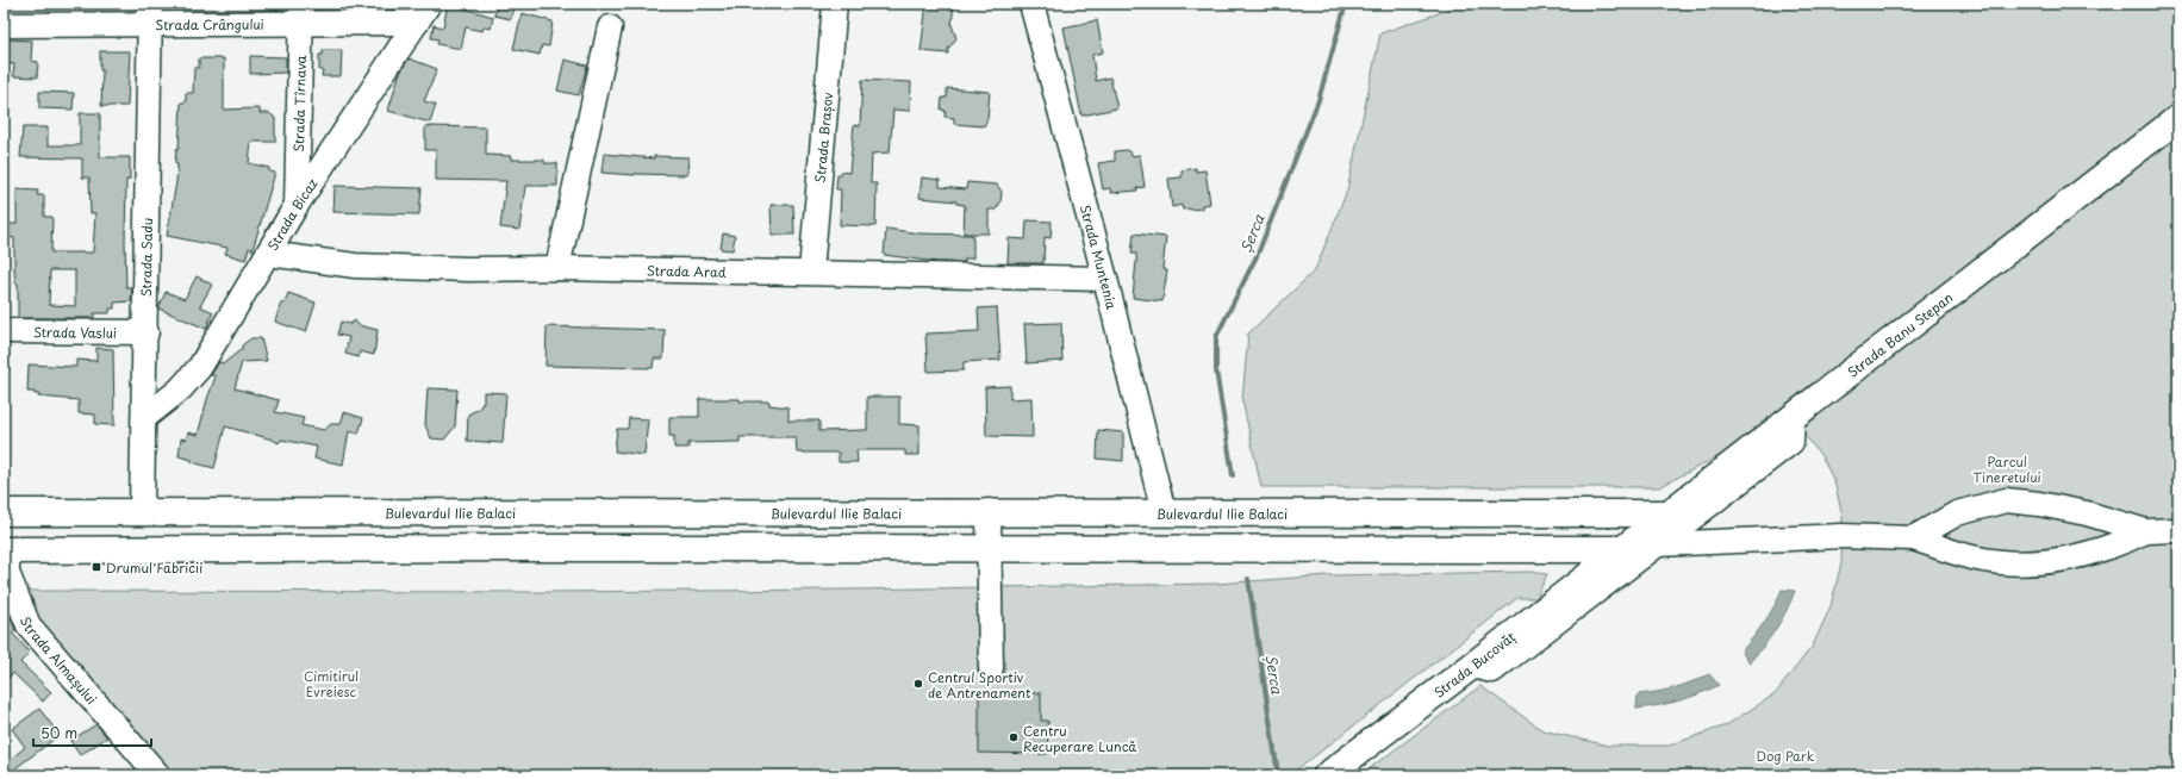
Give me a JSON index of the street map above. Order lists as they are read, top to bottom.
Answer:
{
  "streets": {
    "main road": ["Strada Banu Stepan", "Bulevardul Ilie Balaci", "Strada Bucovăț"],
    "street": [
      "Strada Crângului",
      "Strada Tîrnava",
      "Strada Brașov",
      "Strada Bicaz",
      "Strada Sadu",
      "Strada Muntenia",
      "Strada Arad",
      "Strada Vaslui",
      "Strada Almașului"
    ]
  },
  "crossings": [
    ["Strada Crângului", "Strada Tîrnava"],
    ["Strada Crângului", "Strada Bicaz"],
    ["Strada Crângului", "Strada Sadu"],
    ["Strada Tîrnava", "Strada Bicaz"],
    ["Strada Brașov", "Strada Arad"],
    ["Strada Bicaz", "Strada Sadu"],
    ["Strada Bicaz", "Strada Arad"],
    ["Strada Sadu", "Strada Vaslui"],
    ["Strada Sadu", "Bulevardul Ilie Balaci"],
    ["Strada Muntenia", "Strada Arad"],
    ["Strada Muntenia", "Bulevardul Ilie Balaci"],
    ["Strada Banu Stepan", "Bulevardul Ilie Balaci"],
    ["Strada Banu Stepan", "Strada Bucovăț"]
  ],
  "water": ["Șerca"],
  "parks": ["Parcul Tineretului", "Cimitirul Evreiesc", "Dog Park"],
  "places": {
    "transit": ["Drumul Fabricii"],
    "other": ["Centrul Sportiv de Antrenament", "Centru Recuperare Luncă"]
  },
  "scale_bar": "50 m"
}
